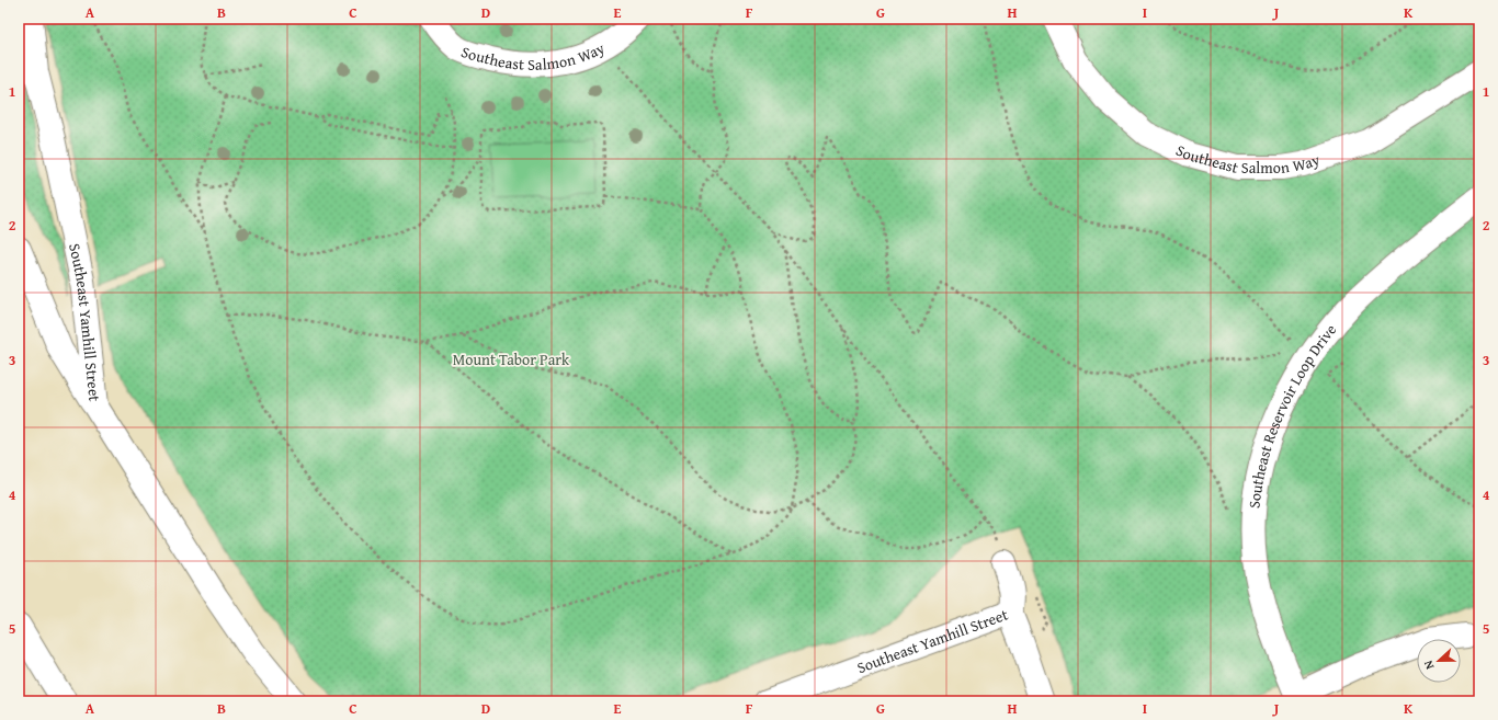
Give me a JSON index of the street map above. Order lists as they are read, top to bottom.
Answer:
{
  "streets": {
    "street": ["Southeast Salmon Way", "Southeast Yamhill Street", "Southeast Reservoir Loop Drive"]
  },
  "parks": ["Mount Tabor Park"],
  "north": "left",
  "grid": {
    "columns": [
      "A",
      "B",
      "C",
      "D",
      "E",
      "F",
      "G",
      "H",
      "I",
      "J",
      "K"
    ],
    "rows": [
      "1",
      "2",
      "3",
      "4",
      "5"
    ]
  }
}
